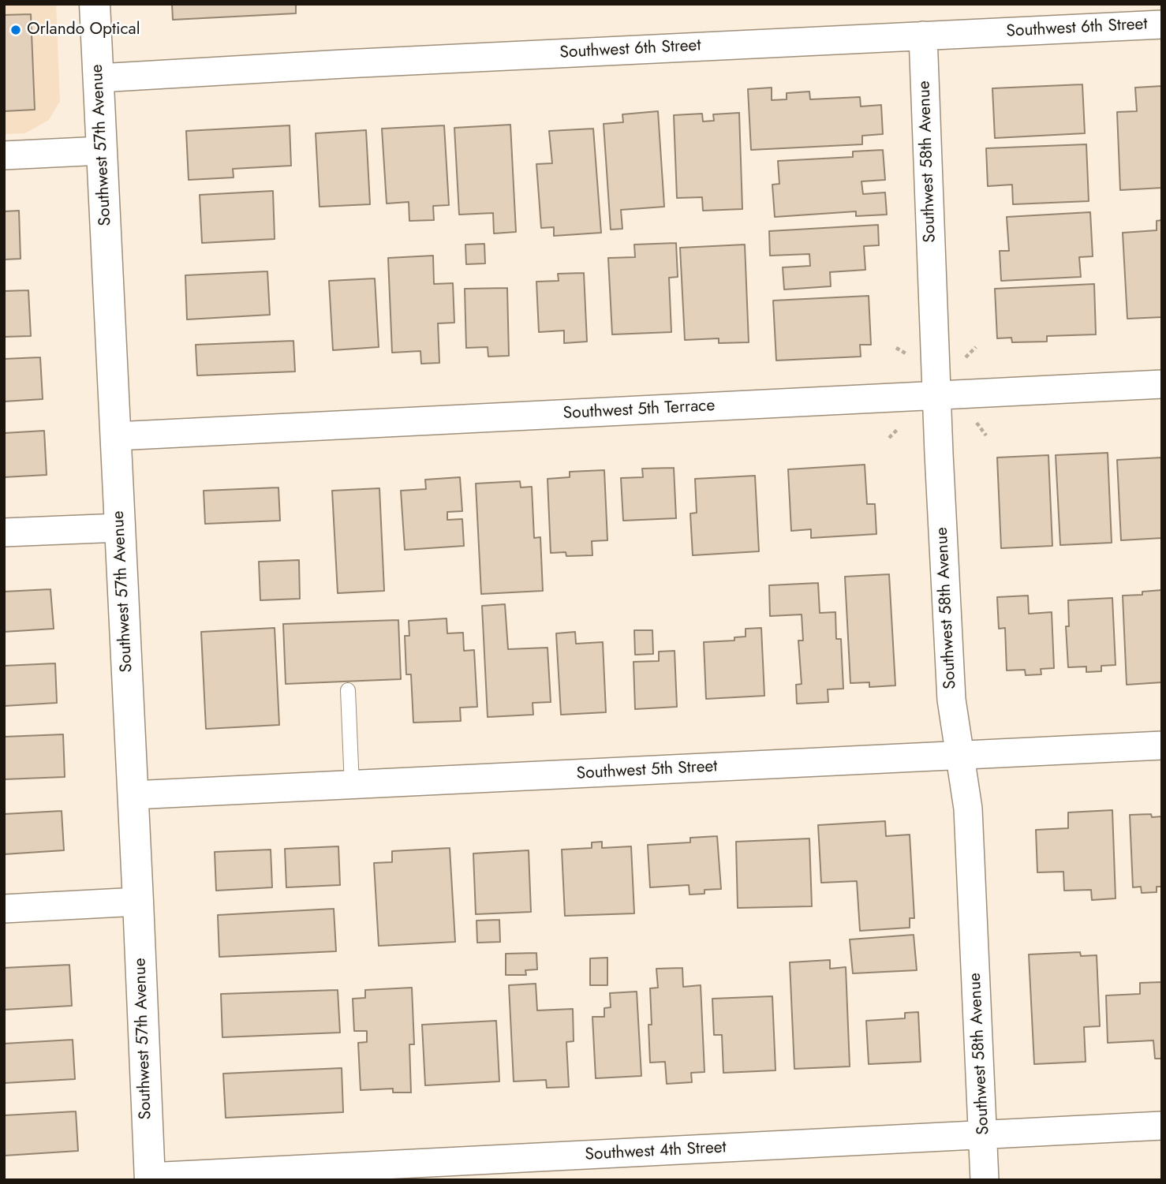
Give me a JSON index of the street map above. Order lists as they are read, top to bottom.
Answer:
{
  "streets": {
    "main road": ["Southwest 57th Avenue"],
    "street": [
      "Southwest 6th Street",
      "Southwest 58th Avenue",
      "Southwest 5th Terrace",
      "Southwest 5th Street",
      "Southwest 4th Street"
    ]
  },
  "crossings": [
    ["Southwest 6th Street", "Southwest 57th Avenue"],
    ["Southwest 6th Street", "Southwest 58th Avenue"],
    ["Southwest 57th Avenue", "Southwest 5th Terrace"],
    ["Southwest 57th Avenue", "Southwest 5th Street"],
    ["Southwest 57th Avenue", "Southwest 4th Street"],
    ["Southwest 58th Avenue", "Southwest 5th Terrace"],
    ["Southwest 58th Avenue", "Southwest 5th Street"],
    ["Southwest 58th Avenue", "Southwest 4th Street"]
  ],
  "places": ["Orlando Optical"]
}
